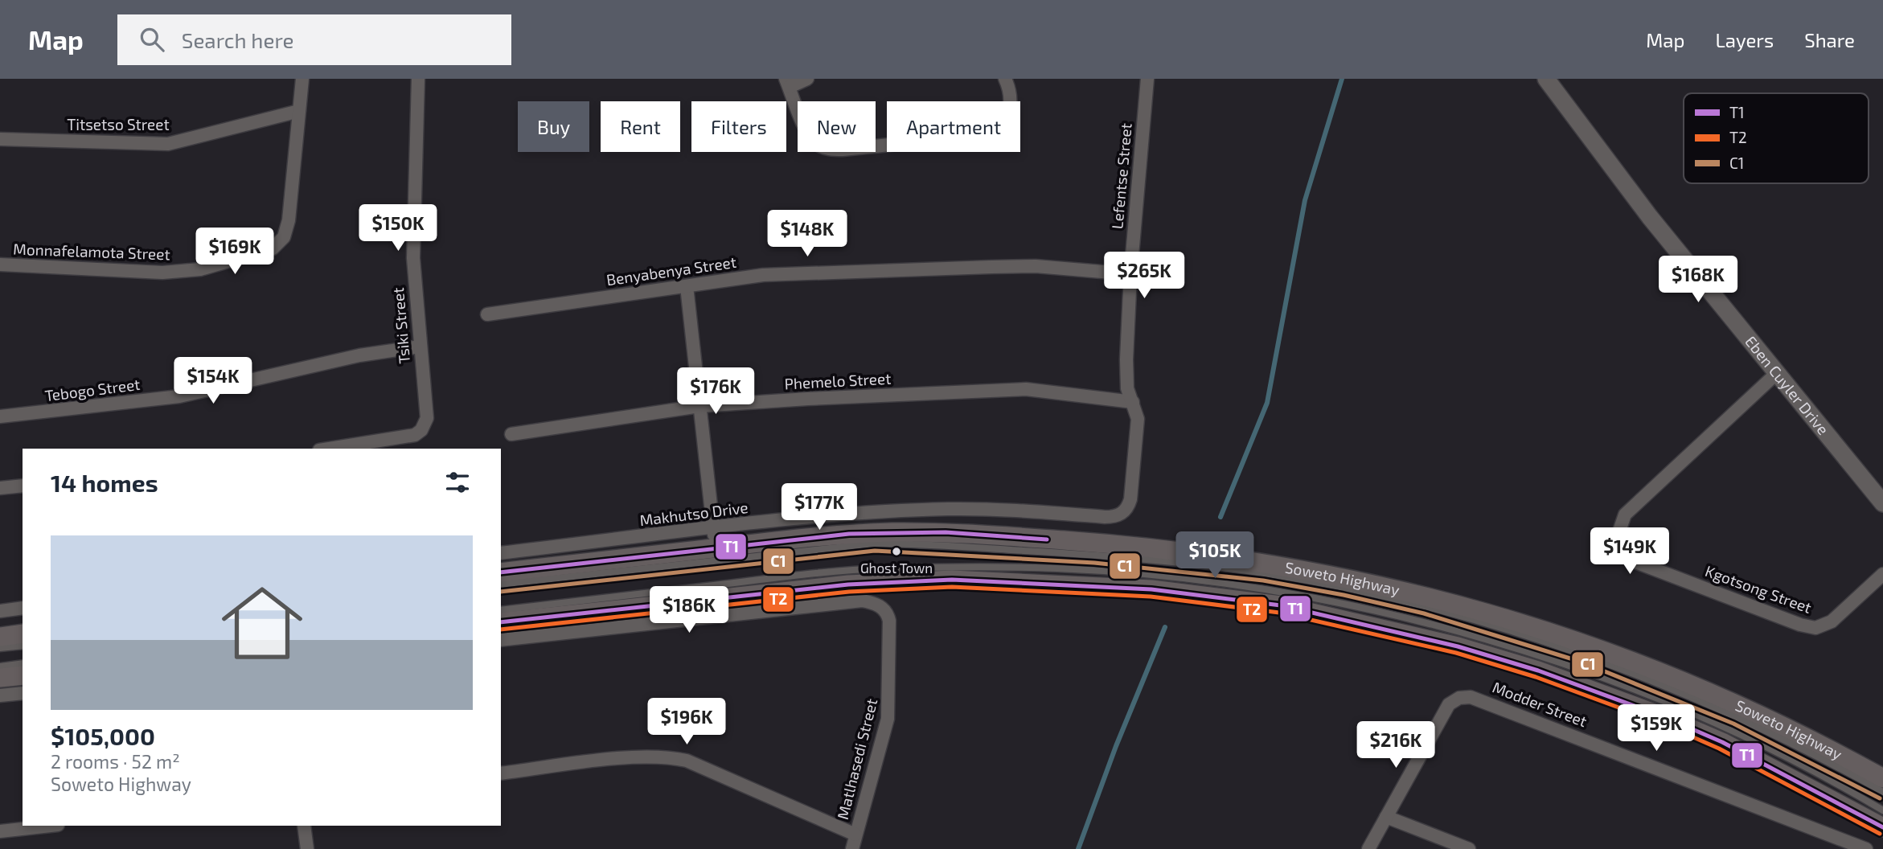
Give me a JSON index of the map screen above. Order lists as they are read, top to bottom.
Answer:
{
  "streets": {
    "main road": ["Soweto Highway"],
    "street": [
      "Titsetso Street",
      "Lefentse Street",
      "Monnafelamota Street",
      "Benyabenya Street",
      "Tsiki Street",
      "Phemelo Street",
      "Eben Cuyler Drive",
      "Tebogo Street",
      "Makhutso Drive",
      "Kgotsong Street",
      "Modder Street",
      "Matlhasedi Street"
    ]
  },
  "crossings": [
    ["Titsetso Street", "Monnafelamota Street"],
    ["Lefentse Street", "Benyabenya Street"],
    ["Lefentse Street", "Phemelo Street"],
    ["Lefentse Street", "Makhutso Drive"],
    ["Tsiki Street", "Tebogo Street"],
    ["Eben Cuyler Drive", "Kgotsong Street"]
  ],
  "places": ["Ghost Town"],
  "lines": ["transit line T1", "transit line C1", "transit line T2"],
  "legend": ["T1", "T2", "C1"],
  "page": {
    "header": "Map",
    "search": "Search here",
    "nav": ["Map", "Layers", "Share"],
    "chip": [
      "Buy",
      "Rent",
      "Filters",
      "New",
      "Apartment"
    ],
    "price": [
      "$150K",
      "$148K",
      "$169K",
      "$265K",
      "$168K",
      "$154K",
      "$176K",
      "$177K",
      "$149K",
      "$105K",
      "$186K",
      "$196K",
      "$159K",
      "$216K"
    ],
    "heading": "14 homes",
    "list": [
      {
        "name": "$105,000",
        "note": "2 rooms · 52 m² · Soweto Highway"
      }
    ]
  }
}
